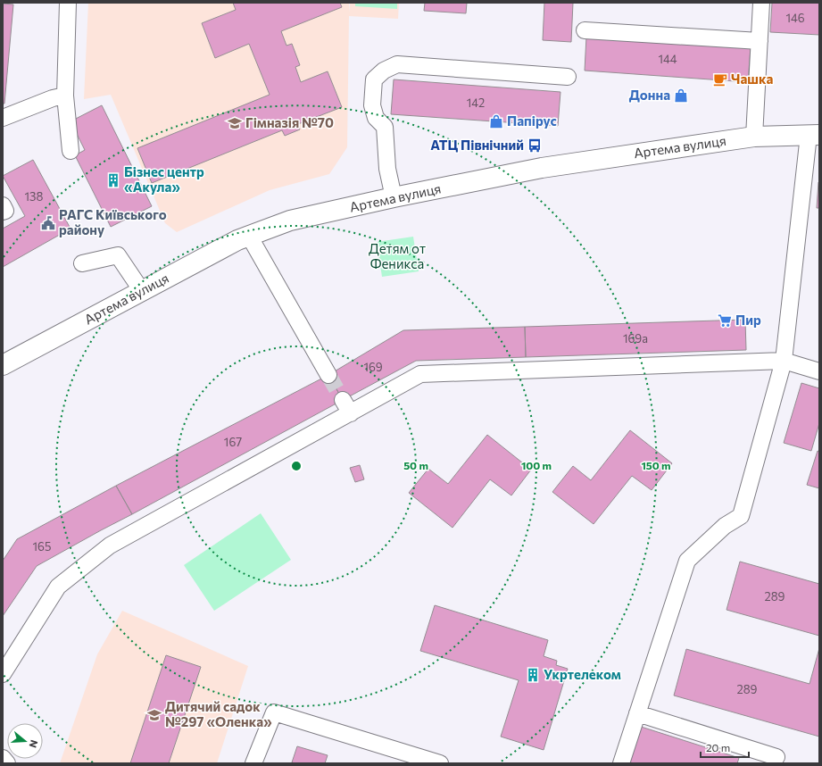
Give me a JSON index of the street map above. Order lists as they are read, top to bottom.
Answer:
{
  "streets": {
    "main road": ["Артема вулиця"]
  },
  "parks": ["Детям от Феникса"],
  "places": {
    "cafe": ["Чашка"],
    "shop": ["Донна", "Папірус"],
    "school or university": ["Гімназія №70", "Дитячий садок №297 «Оленка»"],
    "bus stop": ["АТЦ Північний"],
    "building": ["Бізнес центр «Акула»", "Укртелеком"],
    "public building": ["РАГС Київського району"],
    "supermarket": ["Пир"]
  },
  "house_numbers": [
    "146",
    "144",
    "142",
    "138",
    "169а",
    "169",
    "167",
    "165",
    "289",
    "289"
  ],
  "scale_bar": "20 m",
  "north": "right",
  "rings": ["50 m", "100 m", "150 m"]
}
